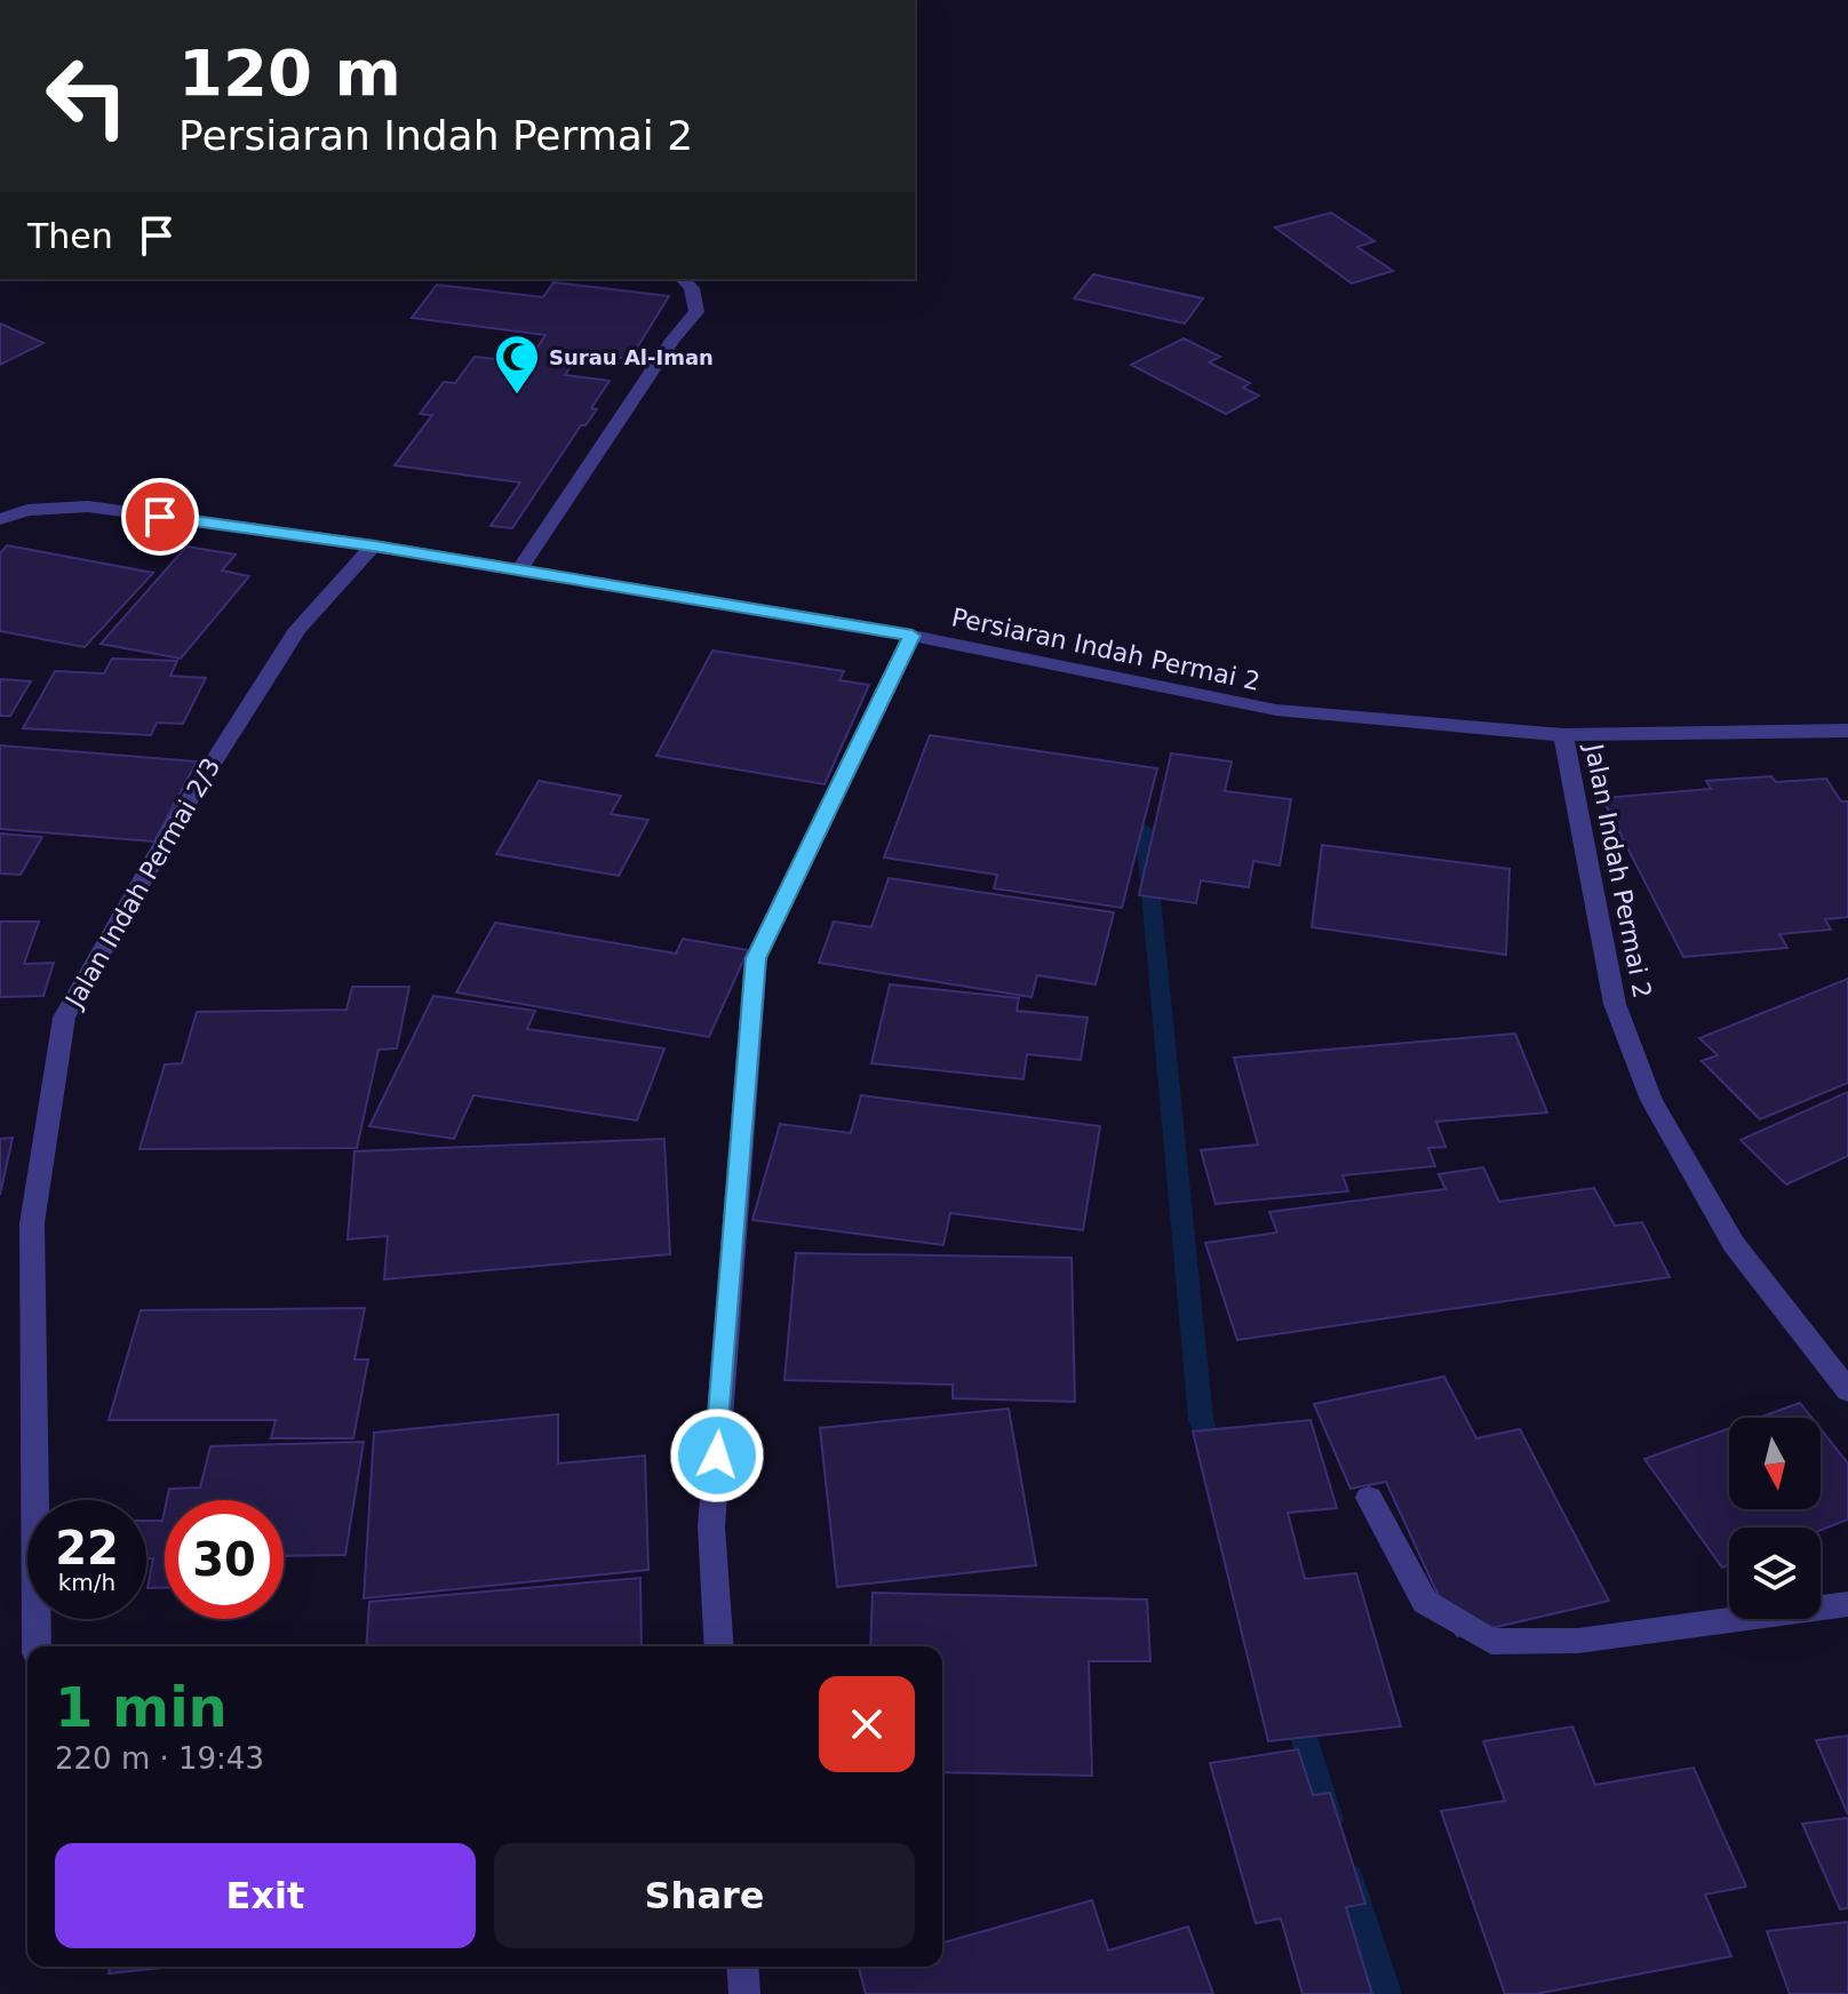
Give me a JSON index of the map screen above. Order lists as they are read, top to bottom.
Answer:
{
  "streets": {
    "street": ["Persiaran Indah Permai 2", "Jalan Indah Permai 2", "Jalan Indah Permai 2/3"]
  },
  "crossings": [
    ["Persiaran Indah Permai 2", "Jalan Indah Permai 2"],
    ["Persiaran Indah Permai 2", "Jalan Indah Permai 2/3"]
  ],
  "places": {
    "mosque": ["Surau Al-Iman"]
  },
  "north": "bottom",
  "page": {
    "turn": ["120 m", "Persiaran Indah Permai 2"],
    "then": "Then",
    "speed": "22 km/h",
    "limit": "30",
    "heading": ["1 min", "220 m · 19:43"],
    "buttons": ["Exit", "Share"]
  }
}
